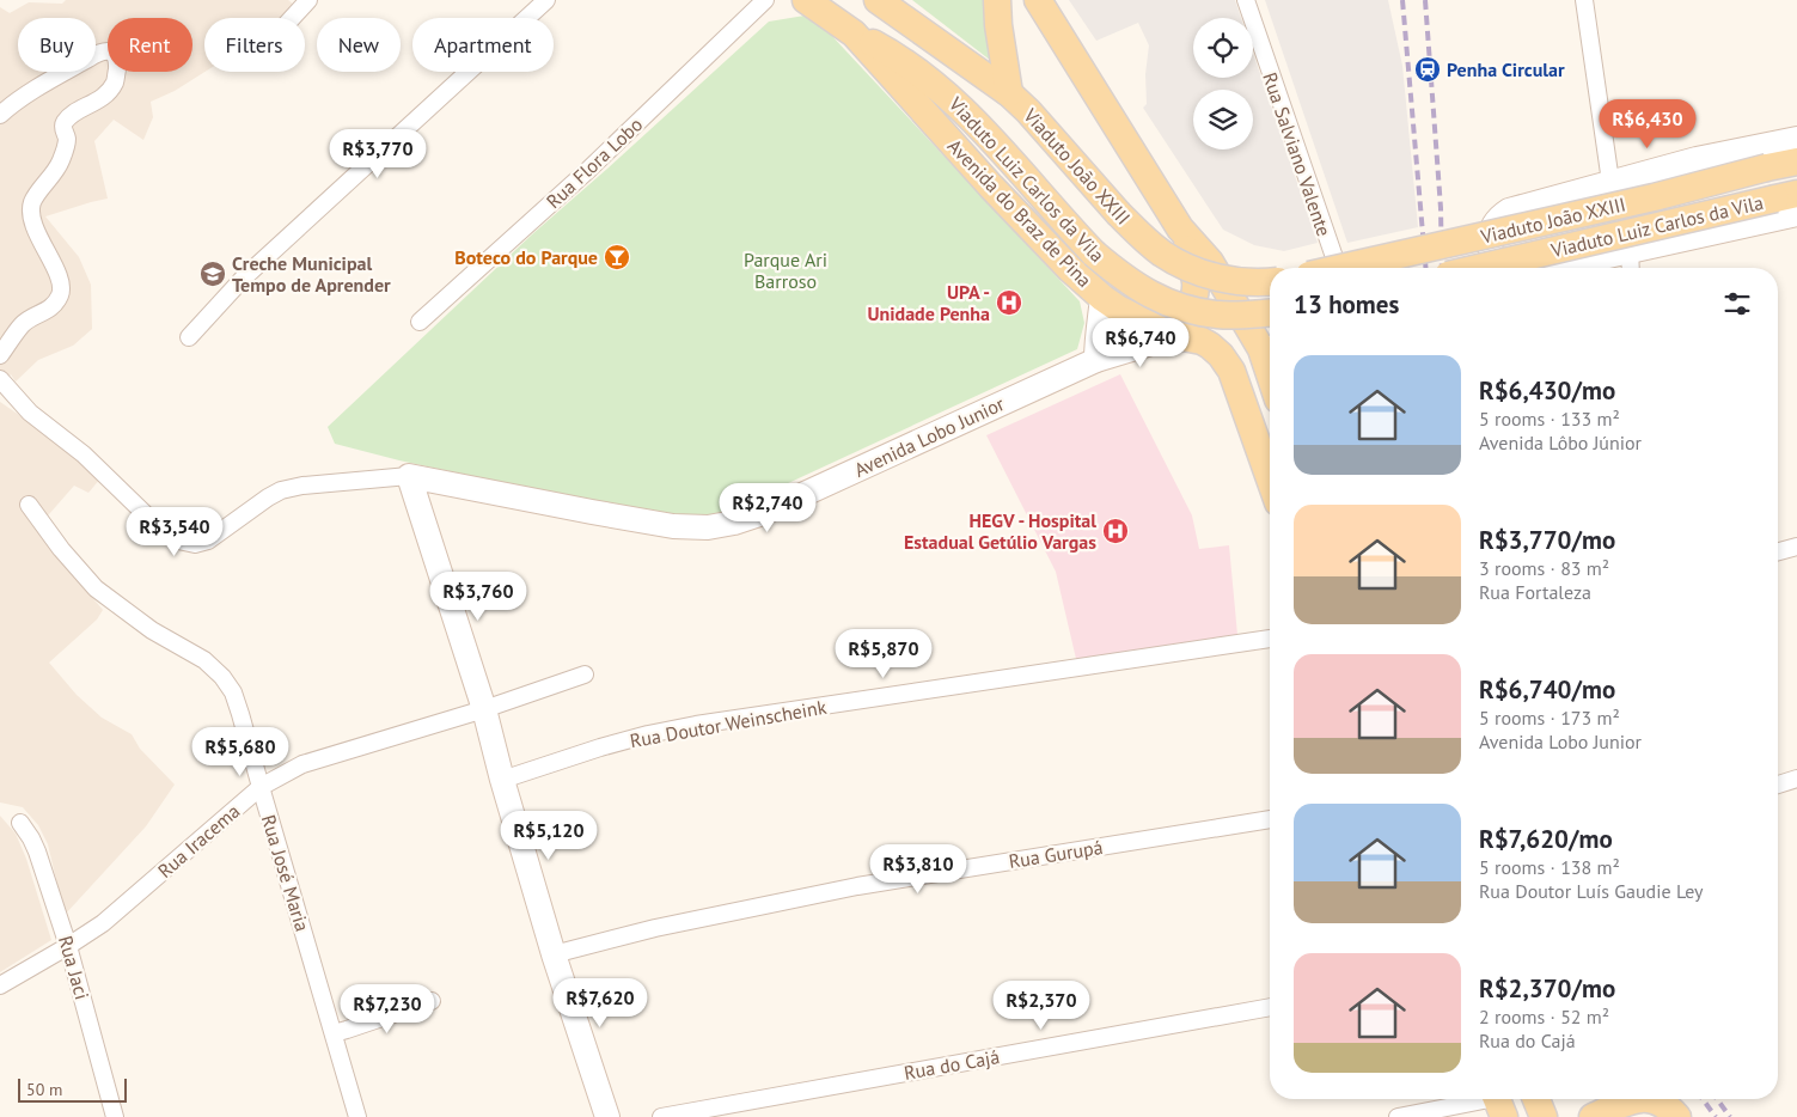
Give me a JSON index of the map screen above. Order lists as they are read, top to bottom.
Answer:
{
  "streets": {
    "main road": ["Viaduto João XXIII", "Viaduto Luiz Carlos da Vila", "Avenida do Braz de Pina"],
    "street": [
      "Rua Salviano Valente",
      "Rua Flora Lobo",
      "Avenida Lobo Junior",
      "Rua Doutor Weinscheink",
      "Rua Iracema",
      "Rua Gurupá",
      "Rua José Maria",
      "Rua Jaci",
      "Rua do Cajá"
    ]
  },
  "crossings": [
    ["Viaduto Luiz Carlos da Vila", "Avenida do Braz de Pina"],
    ["Avenida do Braz de Pina", "Avenida Lobo Junior"],
    ["Rua Iracema", "Rua José Maria"],
    ["Rua Iracema", "Rua Jaci"]
  ],
  "parks": ["Parque Ari Barroso"],
  "places": {
    "station": ["Penha Circular"],
    "bar": ["Boteco do Parque"],
    "school or university": ["Creche Municipal Tempo de Aprender"],
    "hospital": ["UPA - Unidade Penha", "HEGV - Hospital Estadual Getúlio Vargas"]
  },
  "scale_bar": "50 m",
  "page": {
    "chip": [
      "Buy",
      "Rent",
      "Filters",
      "New",
      "Apartment"
    ],
    "price": [
      "R$6,430",
      "R$3,770",
      "R$6,740",
      "R$2,740",
      "R$3,540",
      "R$3,760",
      "R$5,870",
      "R$5,680",
      "R$5,120",
      "R$3,810",
      "R$7,620",
      "R$2,370",
      "R$7,230"
    ],
    "heading": "13 homes",
    "list": [
      {
        "name": "R$6,430/mo",
        "note": "5 rooms · 133 m² · Avenida Lôbo Júnior"
      },
      {
        "name": "R$3,770/mo",
        "note": "3 rooms · 83 m² · Rua Fortaleza"
      },
      {
        "name": "R$6,740/mo",
        "note": "5 rooms · 173 m² · Avenida Lobo Junior"
      },
      {
        "name": "R$7,620/mo",
        "note": "5 rooms · 138 m² · Rua Doutor Luís Gaudie Ley"
      },
      {
        "name": "R$2,370/mo",
        "note": "2 rooms · 52 m² · Rua do Cajá"
      }
    ],
    "scale": "50 m"
  }
}
